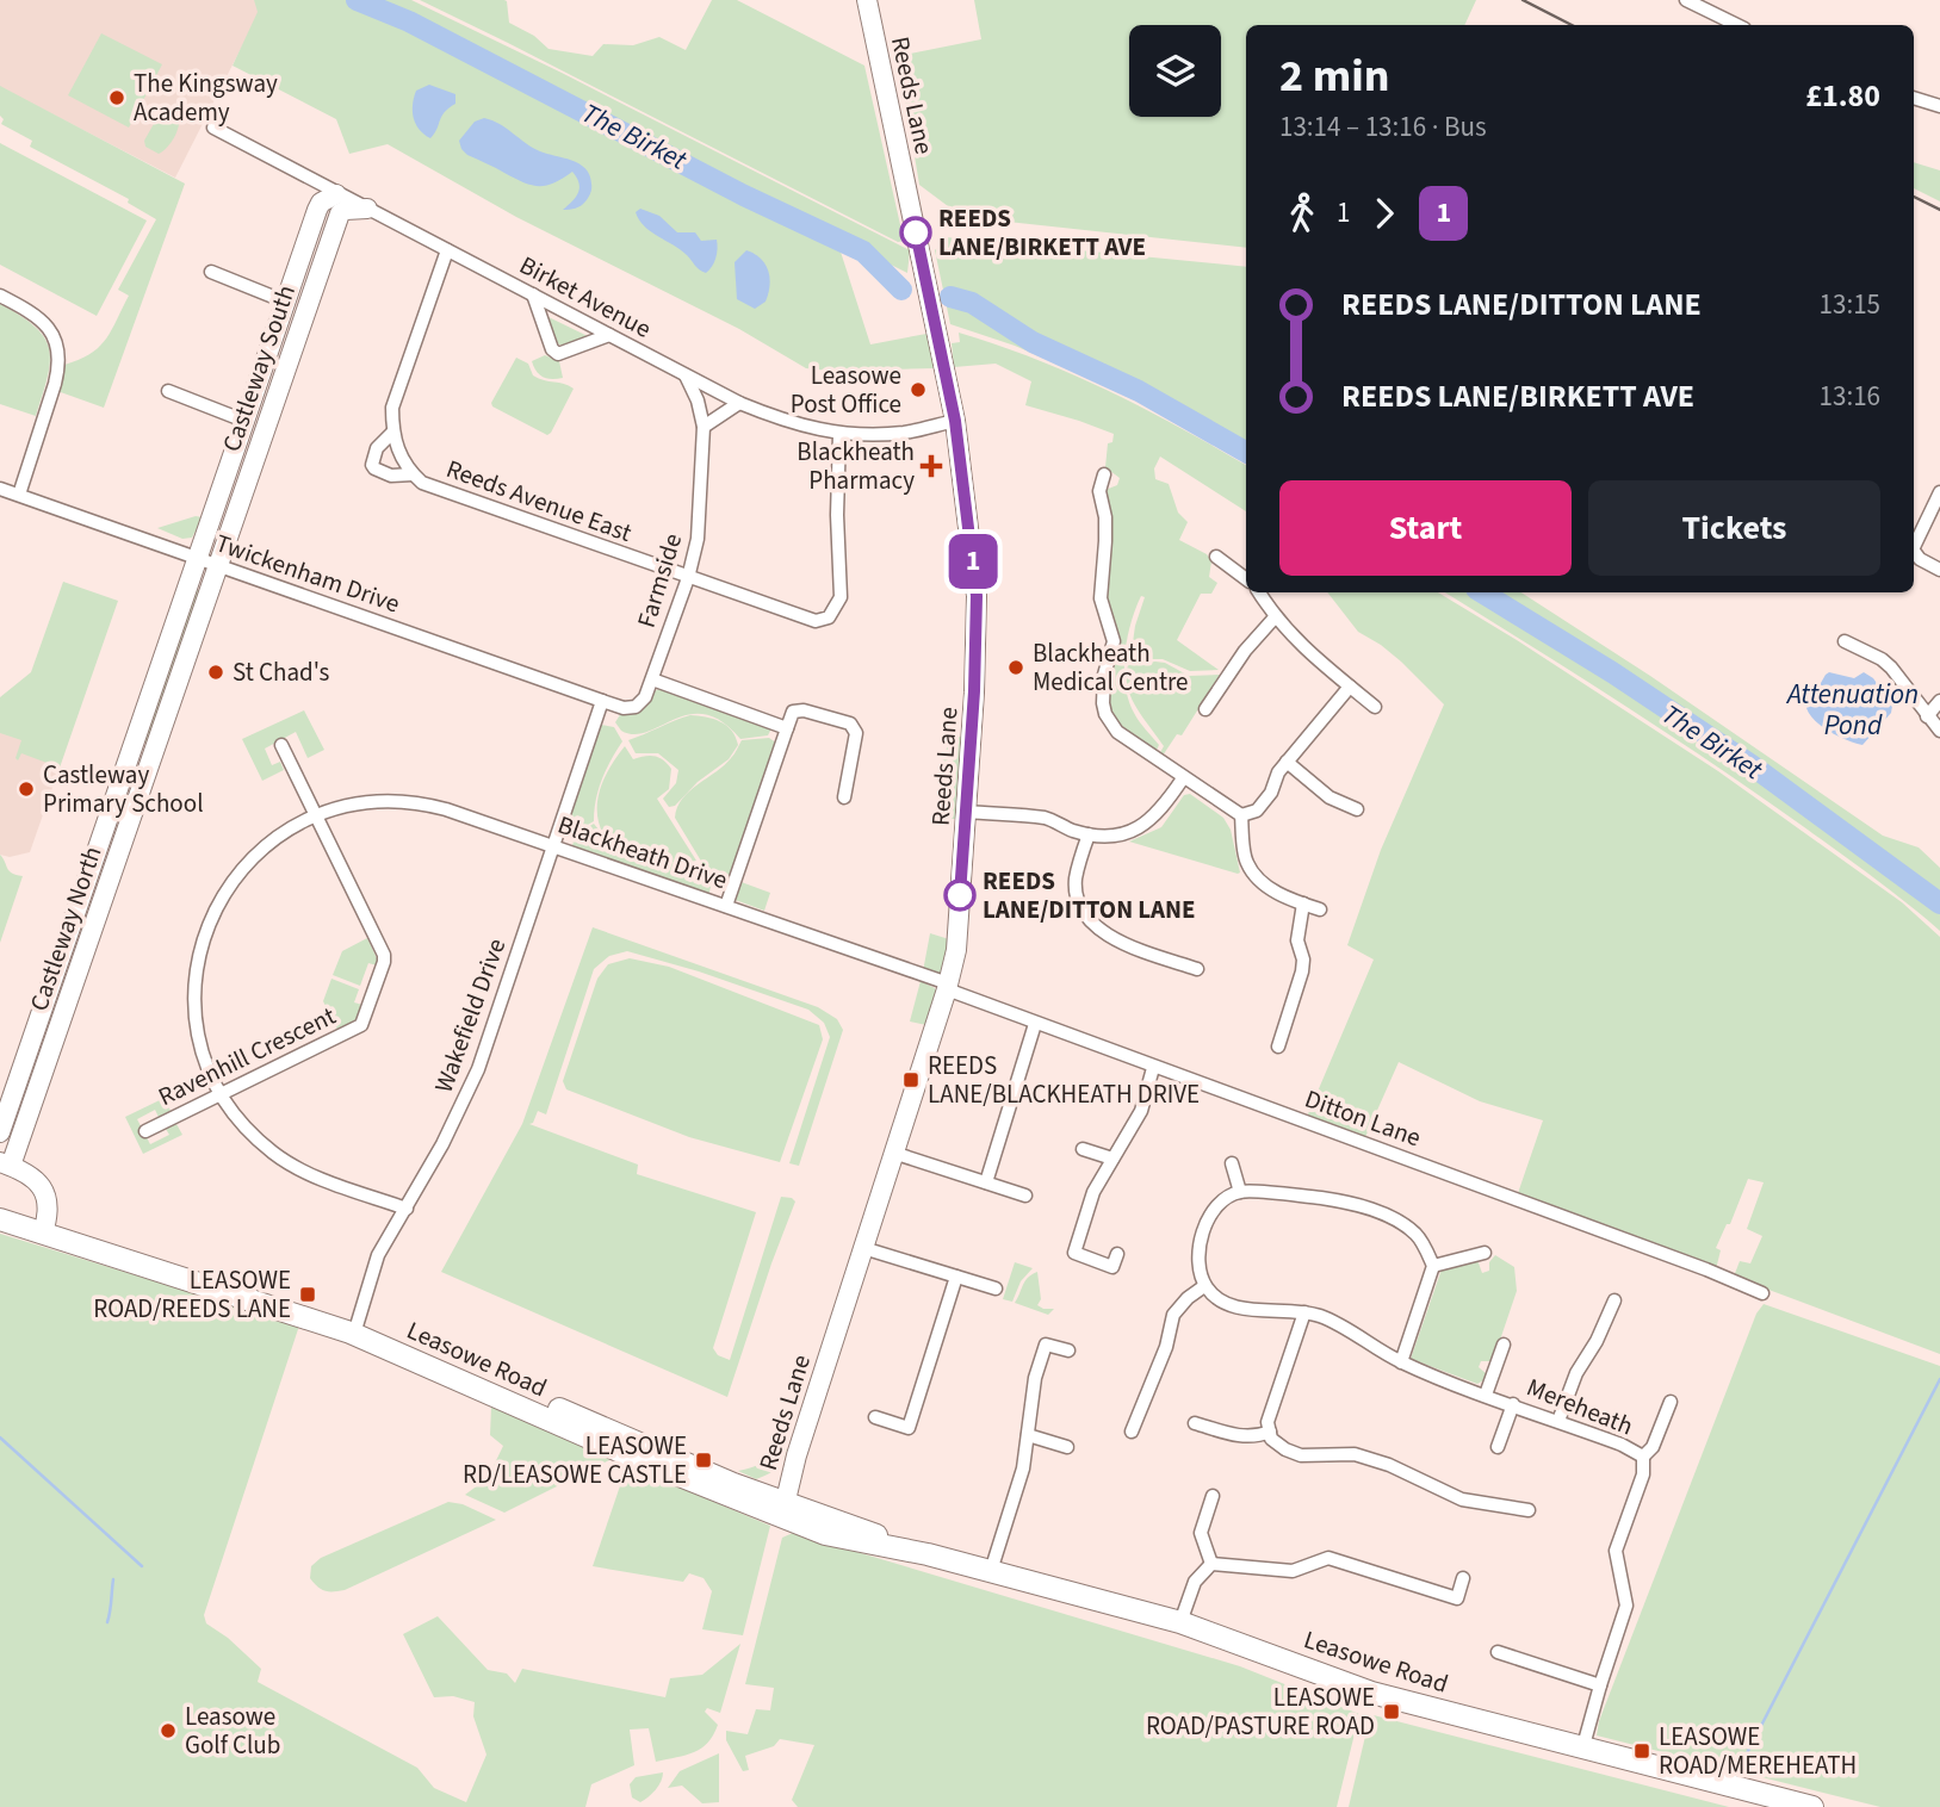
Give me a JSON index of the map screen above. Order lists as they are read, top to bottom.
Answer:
{
  "streets": {
    "main road": ["Leasowe Road"],
    "street": [
      "Reeds Lane",
      "Birket Avenue",
      "Castleway South",
      "Reeds Avenue East",
      "Twickenham Drive",
      "Farmside",
      "Blackheath Drive",
      "Castleway North",
      "Wakefield Drive",
      "Ravenhill Crescent",
      "Ditton Lane",
      "Mereheath"
    ]
  },
  "crossings": [
    ["Reeds Lane", "Birket Avenue"],
    ["Reeds Lane", "Blackheath Drive"],
    ["Reeds Lane", "Ditton Lane"],
    ["Reeds Lane", "Leasowe Road"],
    ["Birket Avenue", "Castleway South"],
    ["Birket Avenue", "Reeds Avenue East"],
    ["Birket Avenue", "Farmside"],
    ["Castleway South", "Twickenham Drive"],
    ["Castleway South", "Castleway North"],
    ["Reeds Avenue East", "Farmside"],
    ["Twickenham Drive", "Farmside"],
    ["Twickenham Drive", "Castleway North"],
    ["Twickenham Drive", "Wakefield Drive"],
    ["Farmside", "Wakefield Drive"],
    ["Blackheath Drive", "Wakefield Drive"],
    ["Blackheath Drive", "Ravenhill Crescent"],
    ["Blackheath Drive", "Ditton Lane"],
    ["Wakefield Drive", "Leasowe Road"],
    ["Leasowe Road", "Mereheath"]
  ],
  "water": ["The Birket", "Attenuation Pond"],
  "places": {
    "other": [
      "The Kingsway Academy",
      "REEDS LANE/BIRKETT AVE",
      "Leasowe Post Office",
      "Blackheath Medical Centre",
      "St Chad's",
      "Castleway Primary School",
      "REEDS LANE/DITTON LANE",
      "Leasowe Golf Club"
    ],
    "health": ["Blackheath Pharmacy"],
    "transit": [
      "REEDS LANE/BLACKHEATH DRIVE",
      "LEASOWE ROAD/REEDS LANE",
      "LEASOWE RD/LEASOWE CASTLE",
      "LEASOWE ROAD/PASTURE ROAD",
      "LEASOWE ROAD/MEREHEATH"
    ]
  },
  "lines": ["bus line 1"],
  "page": {
    "on_map": "1",
    "heading": ["2 min", "13:14 – 13:16 · Bus", "£1.80"],
    "legs": ["1", "1"],
    "list": [
      {
        "name": "REEDS LANE/DITTON LANE",
        "value": "13:15"
      },
      {
        "name": "REEDS LANE/BIRKETT AVE",
        "value": "13:16"
      }
    ],
    "buttons": ["Start", "Tickets"]
  }
}
